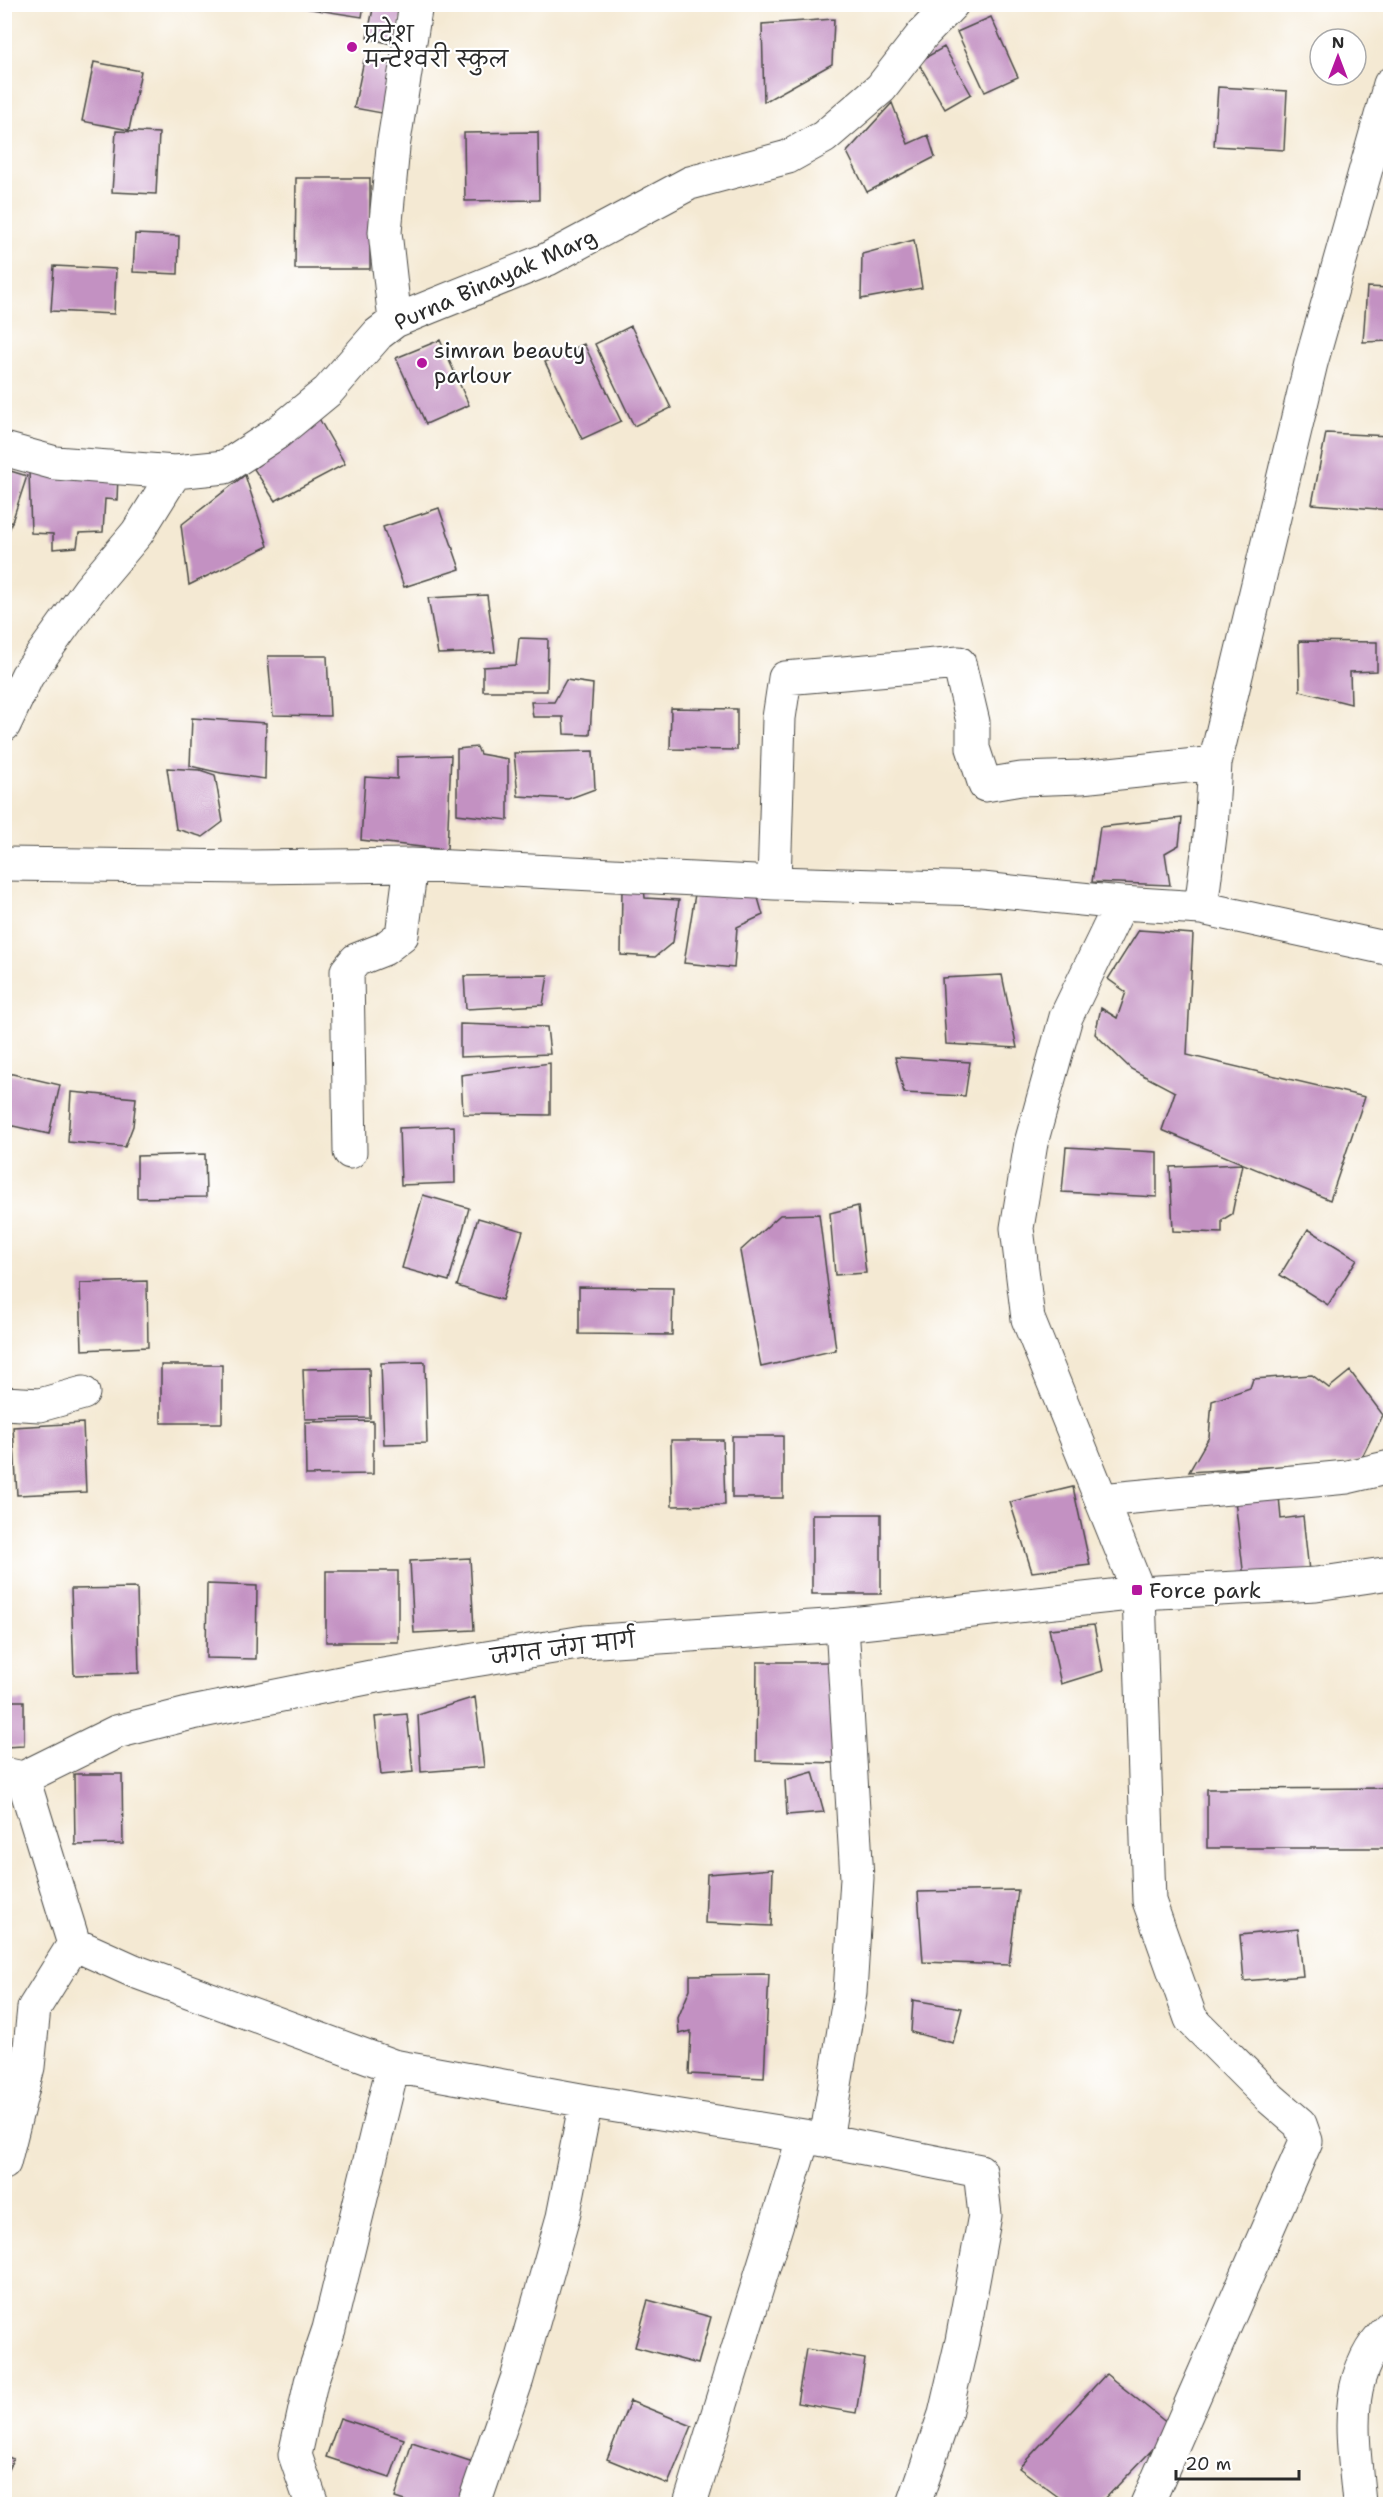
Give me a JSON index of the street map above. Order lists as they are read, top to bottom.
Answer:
{
  "streets": {
    "street": ["Purna Binayak Marg", "जगत जंग मार्ग"]
  },
  "places": {
    "other": ["प्रदेश मन्टेश्वरी स्कुल", "simran beauty parlour"],
    "transit": ["Force park"]
  },
  "scale_bar": "20 m",
  "north": "top"
}
